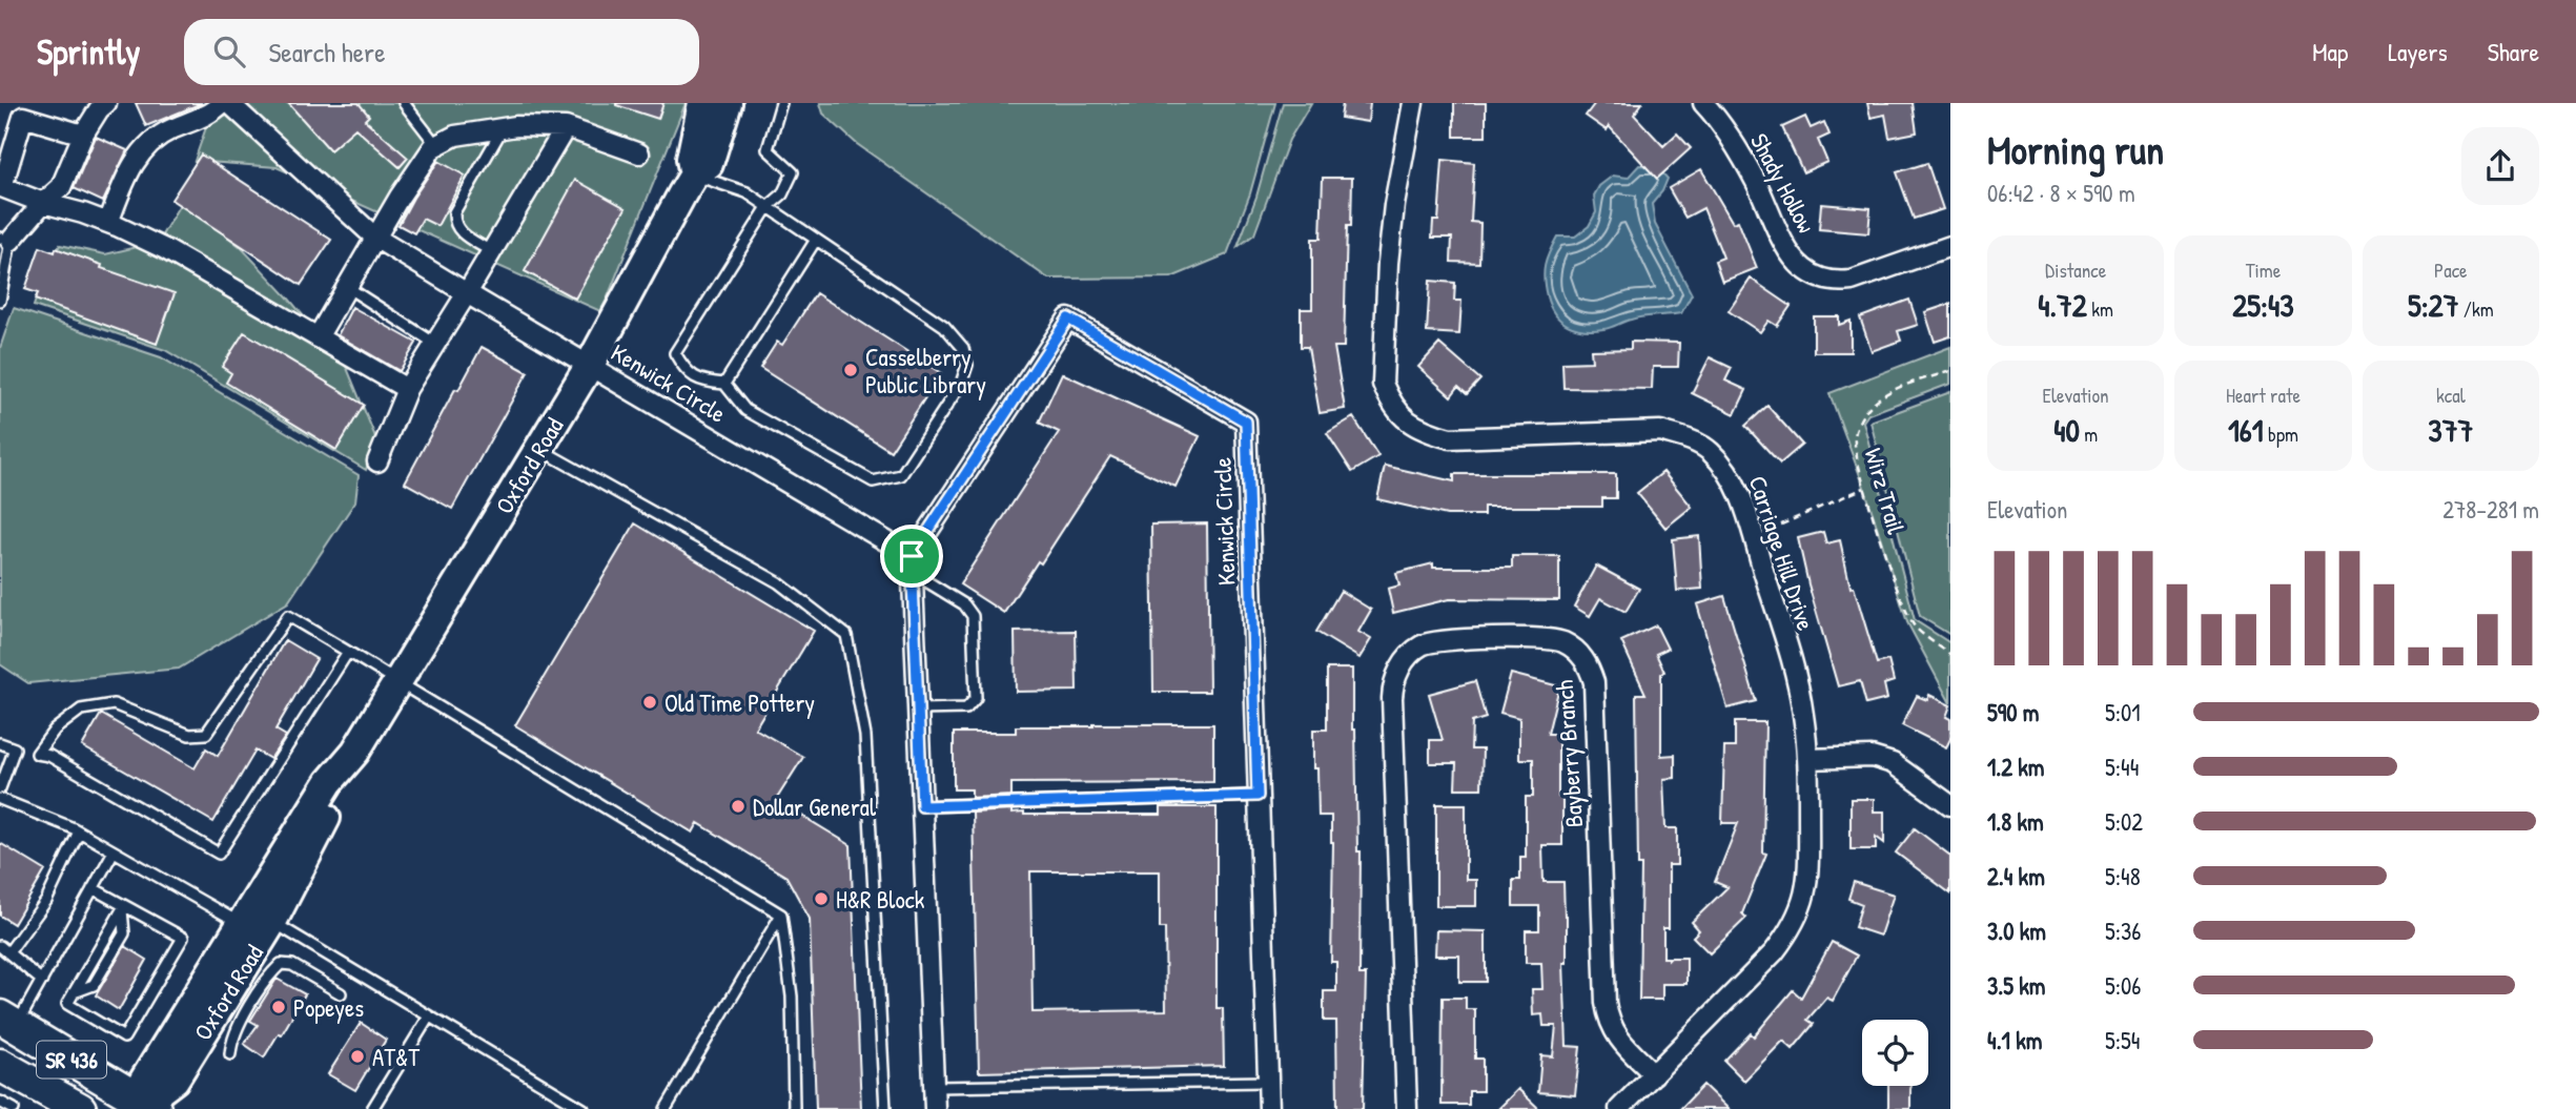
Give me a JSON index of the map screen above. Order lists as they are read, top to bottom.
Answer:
{
  "streets": {
    "main road": ["SR 436"],
    "street": [
      "Shady Hollow",
      "Kenwick Circle",
      "Oxford Road",
      "Carriage Hill Drive",
      "Bayberry Branch"
    ],
    "path": ["Wirz Trail"]
  },
  "crossings": [
    ["Kenwick Circle", "Oxford Road"],
    ["Oxford Road", "SR 436"],
    ["Carriage Hill Drive", "Bayberry Branch"]
  ],
  "places": [
    "Casselberry Public Library",
    "Old Time Pottery",
    "Dollar General",
    "H&R Block",
    "Popeyes",
    "AT&T"
  ],
  "page": {
    "header": "Sprintly",
    "search": "Search here",
    "nav": ["Map", "Layers", "Share"],
    "heading": ["Morning run", "06:42 · 8 × 590 m"],
    "stats": [
      ["Distance", "4.72 km"],
      ["Time", "25:43"],
      ["Pace", "5:27 /km"],
      ["Elevation", "40 m"],
      ["Heart rate", "161 bpm"],
      ["kcal", "377"]
    ],
    "chart": ["Elevation", "278–281 m"],
    "list": [
      {
        "name": "590 m",
        "note": "5:01"
      },
      {
        "name": "1.2 km",
        "note": "5:44"
      },
      {
        "name": "1.8 km",
        "note": "5:02"
      },
      {
        "name": "2.4 km",
        "note": "5:48"
      },
      {
        "name": "3.0 km",
        "note": "5:36"
      },
      {
        "name": "3.5 km",
        "note": "5:06"
      },
      {
        "name": "4.1 km",
        "note": "5:54"
      }
    ]
  }
}
